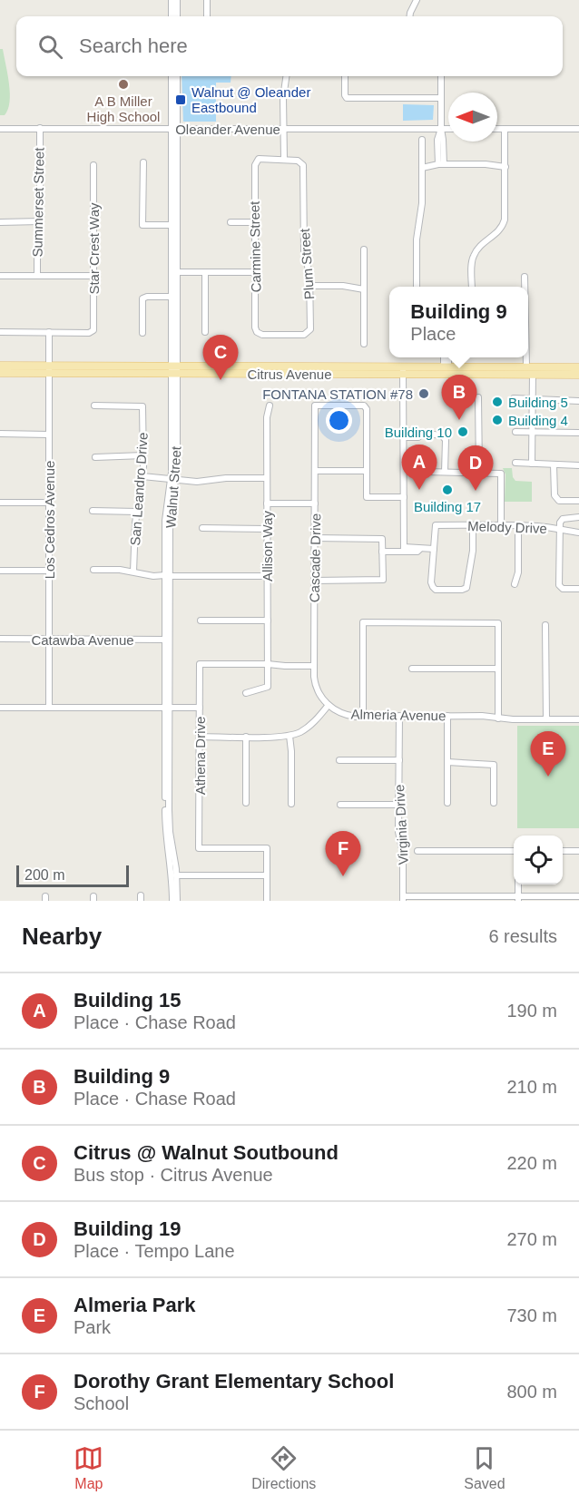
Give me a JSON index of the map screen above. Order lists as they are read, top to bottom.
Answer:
{
  "streets": {
    "main road": ["Citrus Avenue"],
    "street": [
      "Oleander Avenue",
      "Summerset Street",
      "Carmine Street",
      "Star Crest Way",
      "Plum Street",
      "Walnut Street",
      "San Leandro Drive",
      "Los Cedros Avenue",
      "Melody Drive",
      "Allison Way",
      "Cascade Drive",
      "Catawba Avenue",
      "Almeria Avenue",
      "Athena Drive",
      "Virginia Drive"
    ]
  },
  "crossings": [
    ["Oleander Avenue", "Summerset Street"],
    ["Oleander Avenue", "Walnut Street"],
    ["Carmine Street", "Plum Street"],
    ["Star Crest Way", "Los Cedros Avenue"],
    ["Citrus Avenue", "Walnut Street"],
    ["Citrus Avenue", "Los Cedros Avenue"],
    ["Walnut Street", "Catawba Avenue"],
    ["Los Cedros Avenue", "Catawba Avenue"],
    ["Allison Way", "Athena Drive"],
    ["Cascade Drive", "Almeria Avenue"],
    ["Almeria Avenue", "Virginia Drive"]
  ],
  "places": {
    "other": [
      "A B Miller High School",
      "FONTANA STATION #78",
      "Building 5",
      "Building 4",
      "Building 10",
      "Building 17"
    ],
    "transit": ["Walnut @ Oleander Eastbound"]
  },
  "scale_bar": "200 m",
  "north": "left",
  "page": {
    "search": "Search here",
    "popup": ["Building 9", "Place"],
    "pins": [
      "C",
      "B",
      "A",
      "D",
      "E",
      "F"
    ],
    "scale": "200 m",
    "heading": ["Nearby", "6 results"],
    "list": [
      {
        "mark": "A",
        "name": "Building 15",
        "note": "Place · Chase Road",
        "value": "190 m"
      },
      {
        "mark": "B",
        "name": "Building 9",
        "note": "Place · Chase Road",
        "value": "210 m"
      },
      {
        "mark": "C",
        "name": "Citrus @ Walnut Soutbound",
        "note": "Bus stop · Citrus Avenue",
        "value": "220 m"
      },
      {
        "mark": "D",
        "name": "Building 19",
        "note": "Place · Tempo Lane",
        "value": "270 m"
      },
      {
        "mark": "E",
        "name": "Almeria Park",
        "note": "Park",
        "value": "730 m"
      },
      {
        "mark": "F",
        "name": "Dorothy Grant Elementary School",
        "note": "School",
        "value": "800 m"
      }
    ],
    "nav": ["Map", "Directions", "Saved"]
  }
}
